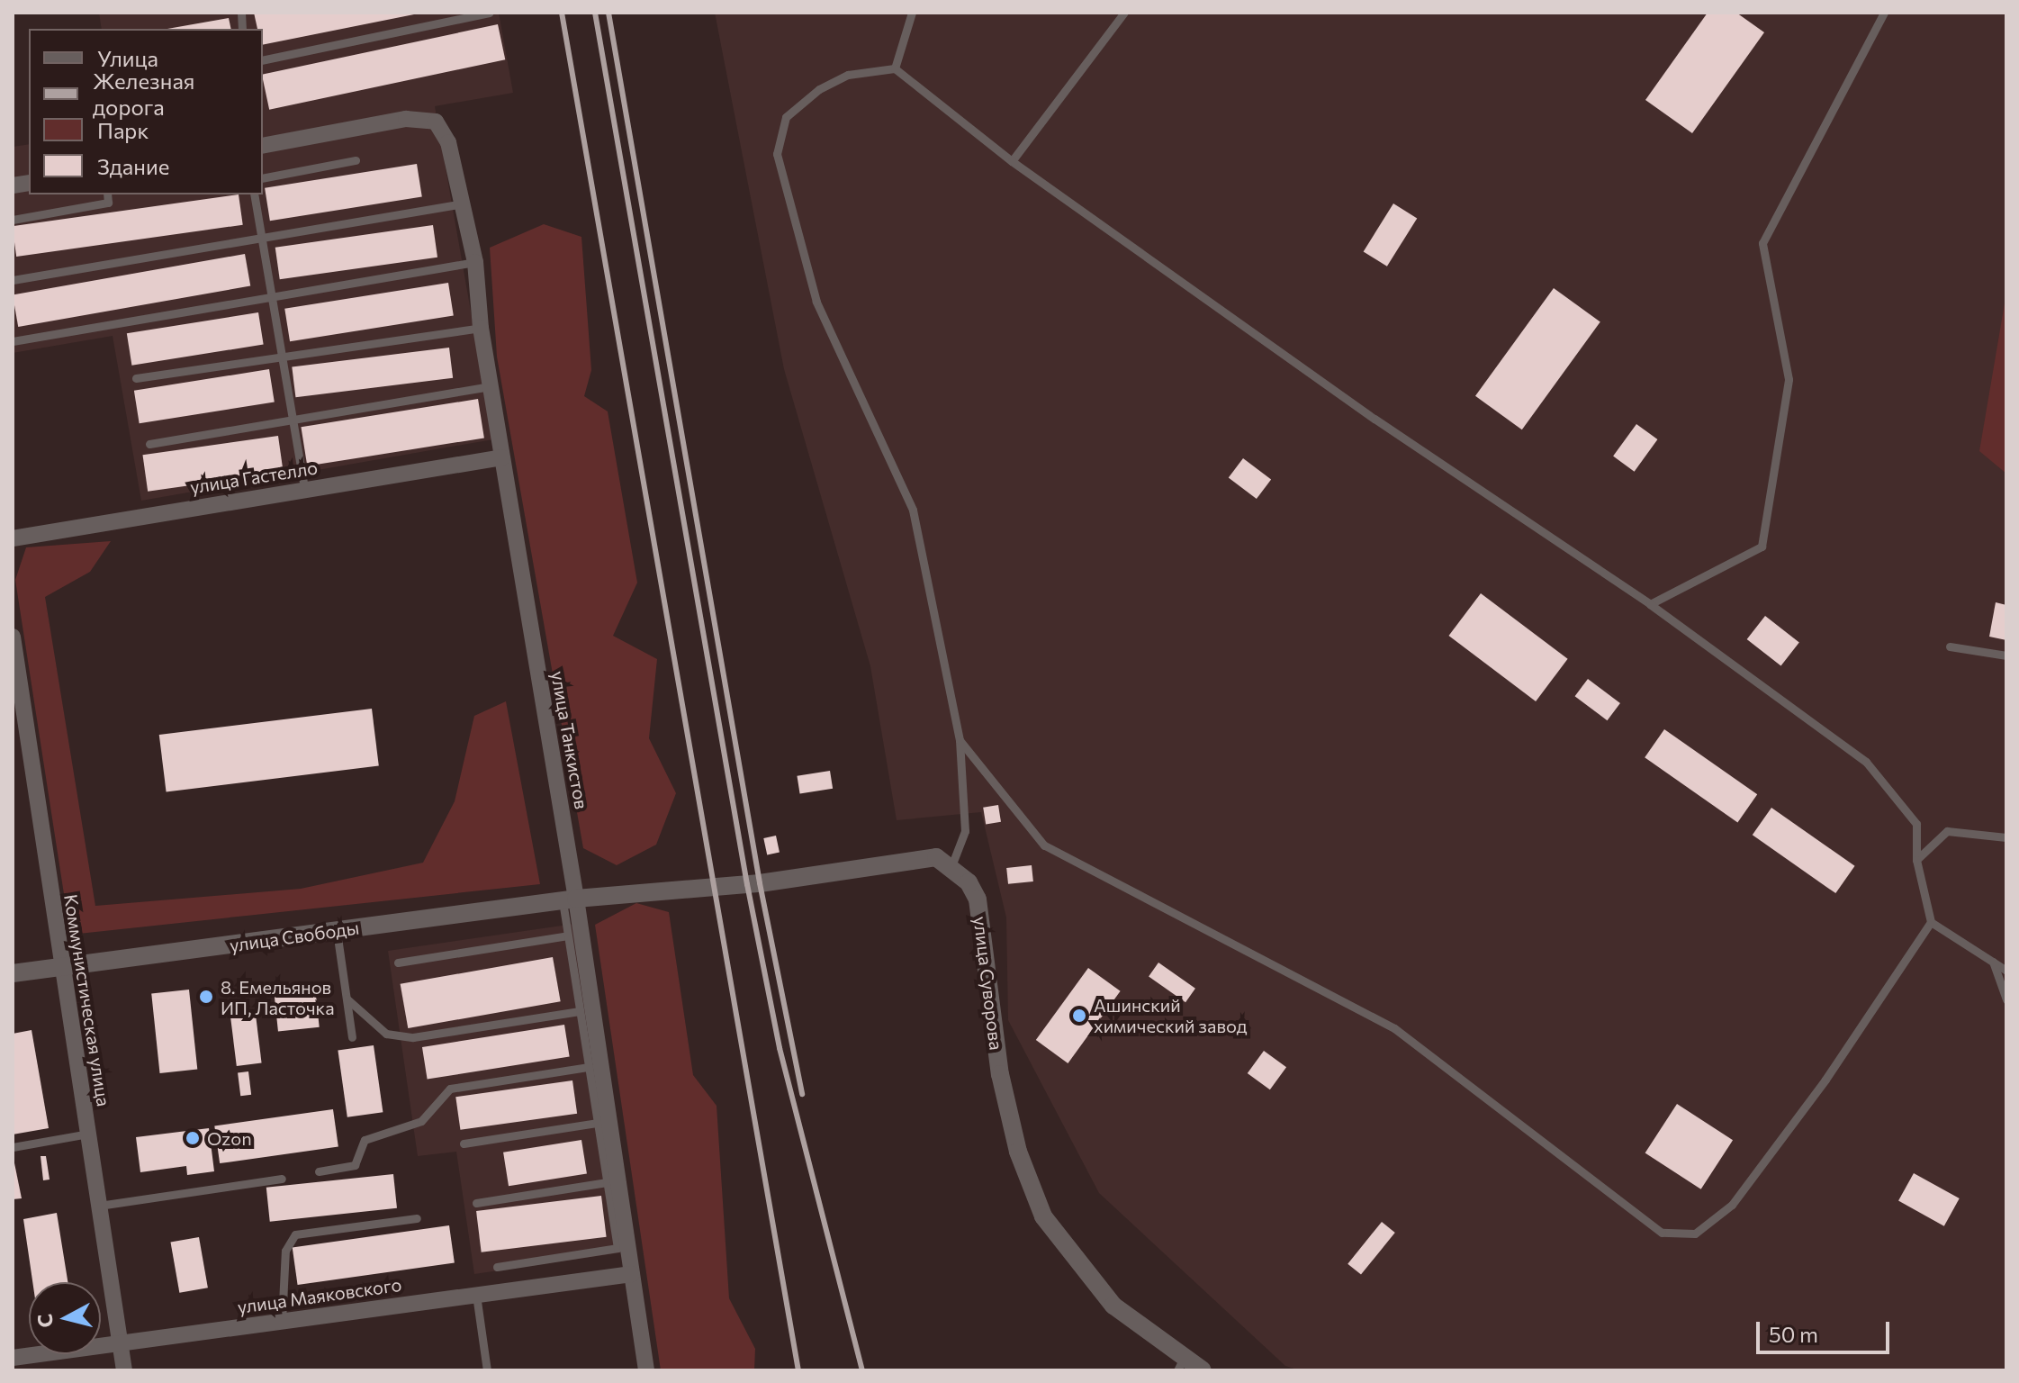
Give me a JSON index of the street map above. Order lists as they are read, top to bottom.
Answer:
{
  "streets": {
    "street": [
      "улица Гастелло",
      "улица Танкистов",
      "улица Свободы",
      "улица Суворова",
      "Коммунистическая улица",
      "улица Маяковского"
    ]
  },
  "crossings": [
    ["улица Гастелло", "улица Танкистов"],
    ["улица Танкистов", "улица Свободы"],
    ["улица Танкистов", "улица Маяковского"],
    ["улица Свободы", "Коммунистическая улица"],
    ["Коммунистическая улица", "улица Маяковского"]
  ],
  "places": ["8. Емельянов ИП, Ласточка", "Ашинский химический завод", "Ozon"],
  "legend": [
    "Улица",
    "Железная дорога",
    "Парк",
    "Здание"
  ],
  "scale_bar": "50 m",
  "north": "left"
}
